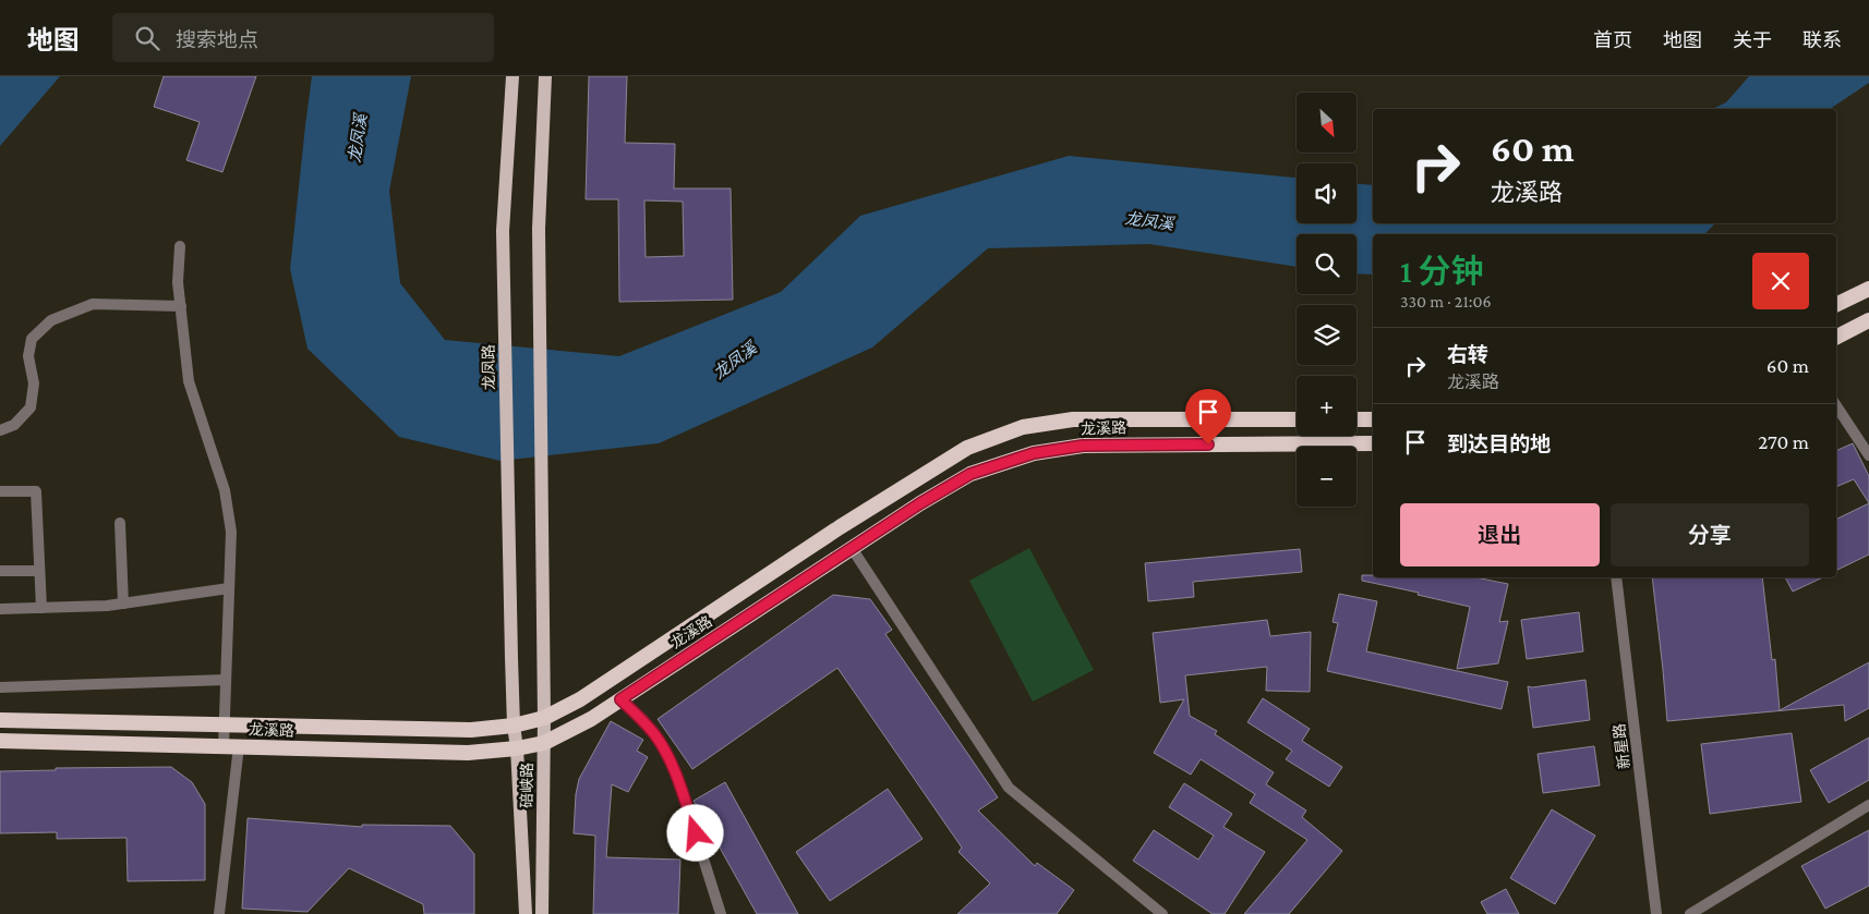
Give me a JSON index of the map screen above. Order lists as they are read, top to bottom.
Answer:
{
  "streets": {
    "highway": ["龙溪路"],
    "main road": ["龙凤路", "碚峡路"],
    "street": ["新星路"]
  },
  "crossings": [
    ["龙凤路", "碚峡路"],
    ["龙溪路", "碚峡路"]
  ],
  "water": ["龙凤溪"],
  "north": "bottom right",
  "page": {
    "header": "地图",
    "search": "搜索地点",
    "nav": [
      "首页",
      "地图",
      "关于",
      "联系"
    ],
    "map_buttons": ["+", "−"],
    "turn": ["60 m", "龙溪路"],
    "heading": ["1 分钟", "330 m · 21:06"],
    "list": [
      {
        "name": "右转",
        "note": "龙溪路",
        "value": "60 m"
      },
      {
        "name": "到达目的地",
        "value": "270 m"
      }
    ],
    "buttons": ["退出", "分享"]
  }
}
